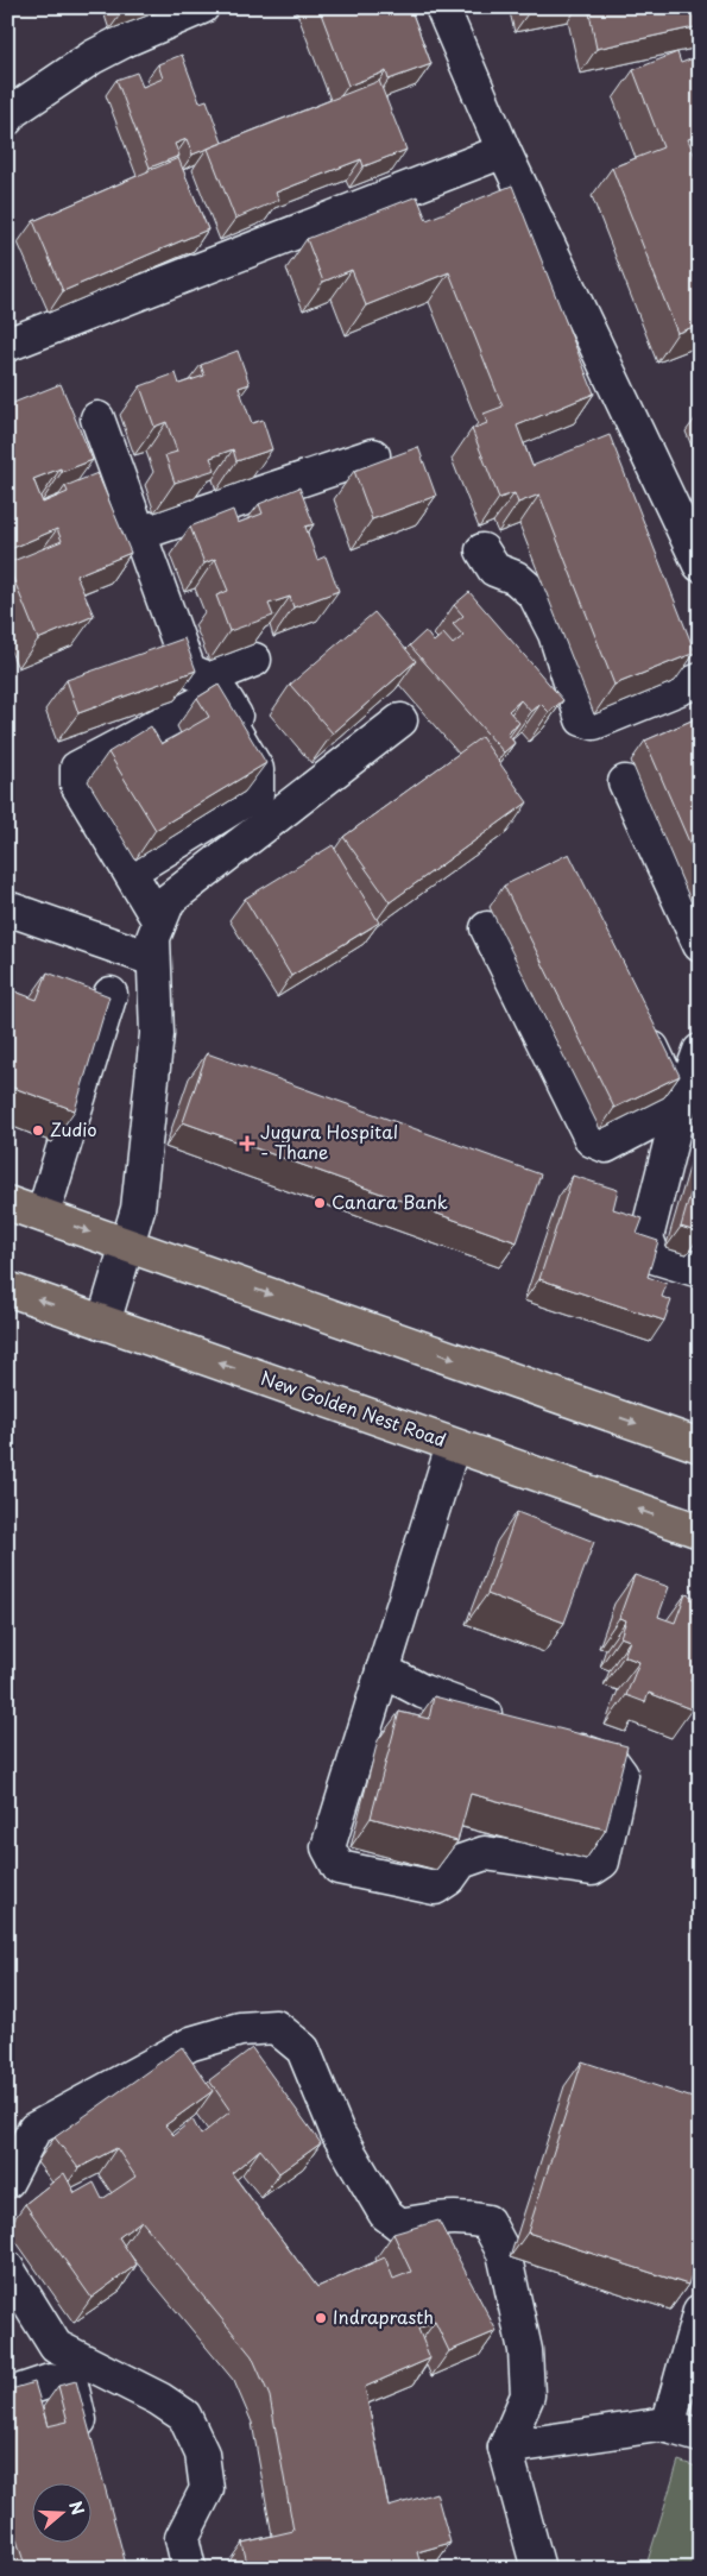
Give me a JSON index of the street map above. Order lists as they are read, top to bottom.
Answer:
{
  "streets": {
    "main road": ["New Golden Nest Road"]
  },
  "places": {
    "other": ["Zudio", "Canara Bank", "Indraprasth"],
    "health": ["Jugura Hospital - Thane"]
  },
  "north": "right"
}
